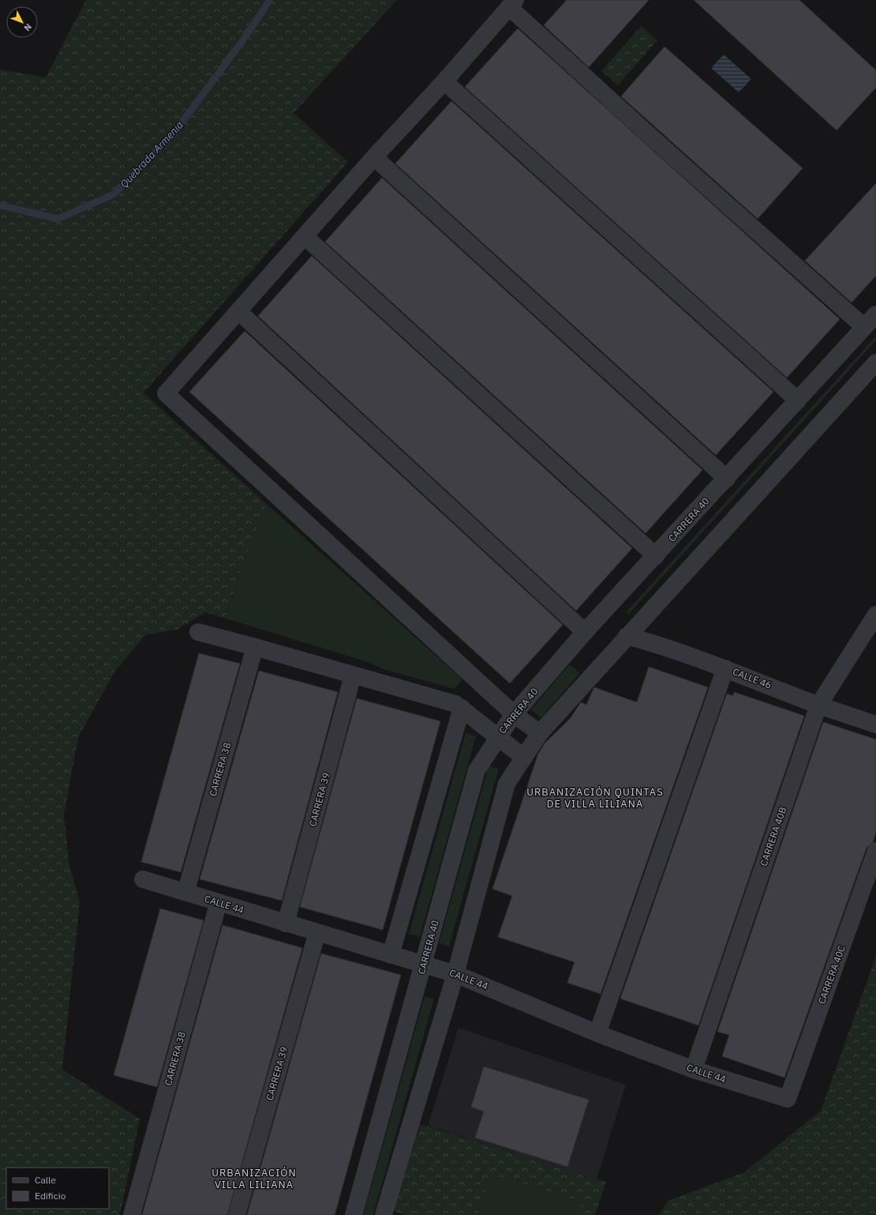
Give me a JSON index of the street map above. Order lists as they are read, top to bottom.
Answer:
{
  "streets": {
    "street": [
      "CARRERA 40",
      "CALLE 46",
      "CARRERA 38",
      "CARRERA 39",
      "CARRERA 40B",
      "CALLE 44",
      "CARRERA 40C"
    ]
  },
  "crossings": [
    ["CARRERA 40", "CALLE 44"],
    ["CALLE 46", "CARRERA 40B"],
    ["CARRERA 38", "CALLE 44"],
    ["CARRERA 39", "CALLE 44"],
    ["CARRERA 40B", "CALLE 44"],
    ["CALLE 44", "CARRERA 40C"]
  ],
  "districts": ["URBANIZACIÓN QUINTAS DE VILLA LILIANA", "URBANIZACIÓN VILLA LILIANA"],
  "water": ["Quebrada Armenia"],
  "legend": ["Calle", "Edificio"],
  "north": "bottom right"
}
